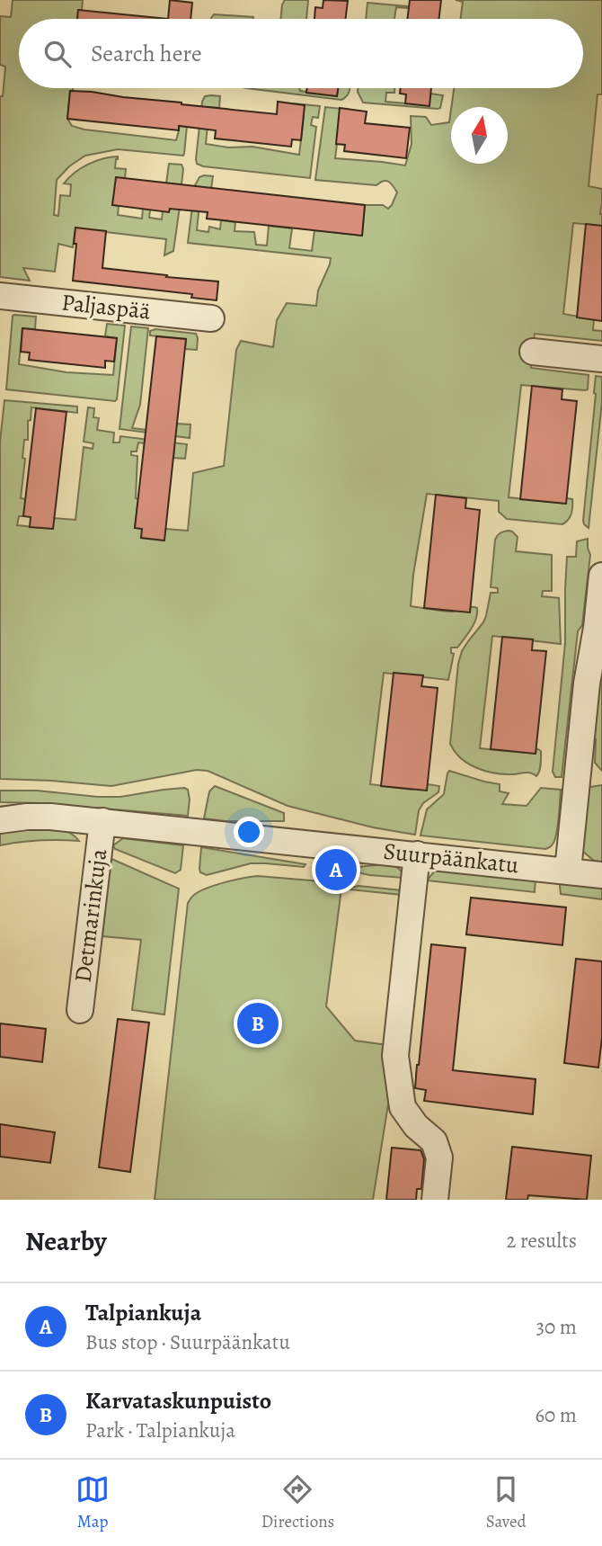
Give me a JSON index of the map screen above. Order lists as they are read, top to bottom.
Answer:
{
  "streets": {
    "street": ["Paljaspää", "Suurpäänkatu", "Detmarinkuja"]
  },
  "crossings": [
    ["Suurpäänkatu", "Detmarinkuja"]
  ],
  "north": "top",
  "page": {
    "search": "Search here",
    "pins": ["A", "B"],
    "heading": ["Nearby", "2 results"],
    "list": [
      {
        "mark": "A",
        "name": "Talpiankuja",
        "note": "Bus stop · Suurpäänkatu",
        "value": "30 m"
      },
      {
        "mark": "B",
        "name": "Karvataskunpuisto",
        "note": "Park · Talpiankuja",
        "value": "60 m"
      }
    ],
    "nav": ["Map", "Directions", "Saved"]
  }
}
